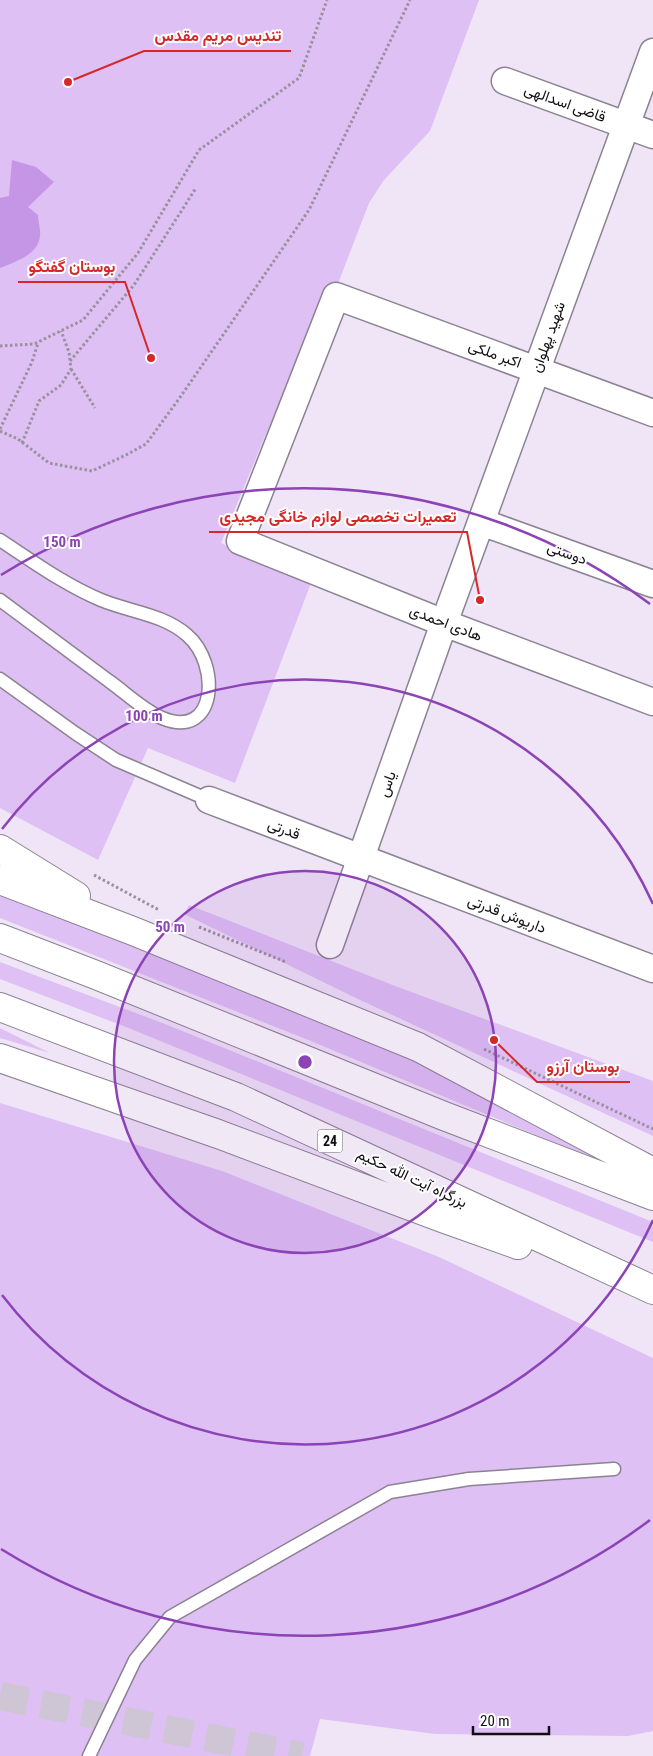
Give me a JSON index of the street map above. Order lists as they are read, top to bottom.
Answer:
{
  "streets": {
    "highway": ["24", "بزرگراه آیت الله حکیم"],
    "street": [
      "قاضی اسدالهی",
      "شهید پهلوان",
      "اکبر ملکی",
      "دوستی",
      "هادی احمدی",
      "یاس",
      "قدرتی",
      "داریوش قدرتی"
    ]
  },
  "crossings": [
    ["قاضی اسدالهی", "شهید پهلوان"],
    ["شهید پهلوان", "اکبر ملکی"],
    ["شهید پهلوان", "دوستی"],
    ["شهید پهلوان", "هادی احمدی"],
    ["شهید پهلوان", "یاس"],
    ["اکبر ملکی", "هادی احمدی"],
    ["هادی احمدی", "یاس"],
    ["یاس", "قدرتی"],
    ["یاس", "داریوش قدرتی"],
    ["قدرتی", "داریوش قدرتی"]
  ],
  "places": [
    "تندیس مریم مقدس",
    "بوستان گفتگو",
    "تعمیرات تخصصی لوازم خانگی مجیدی",
    "بوستان آرزو"
  ],
  "scale_bar": "20 m",
  "rings": ["150 m", "100 m", "50 m"]
}
